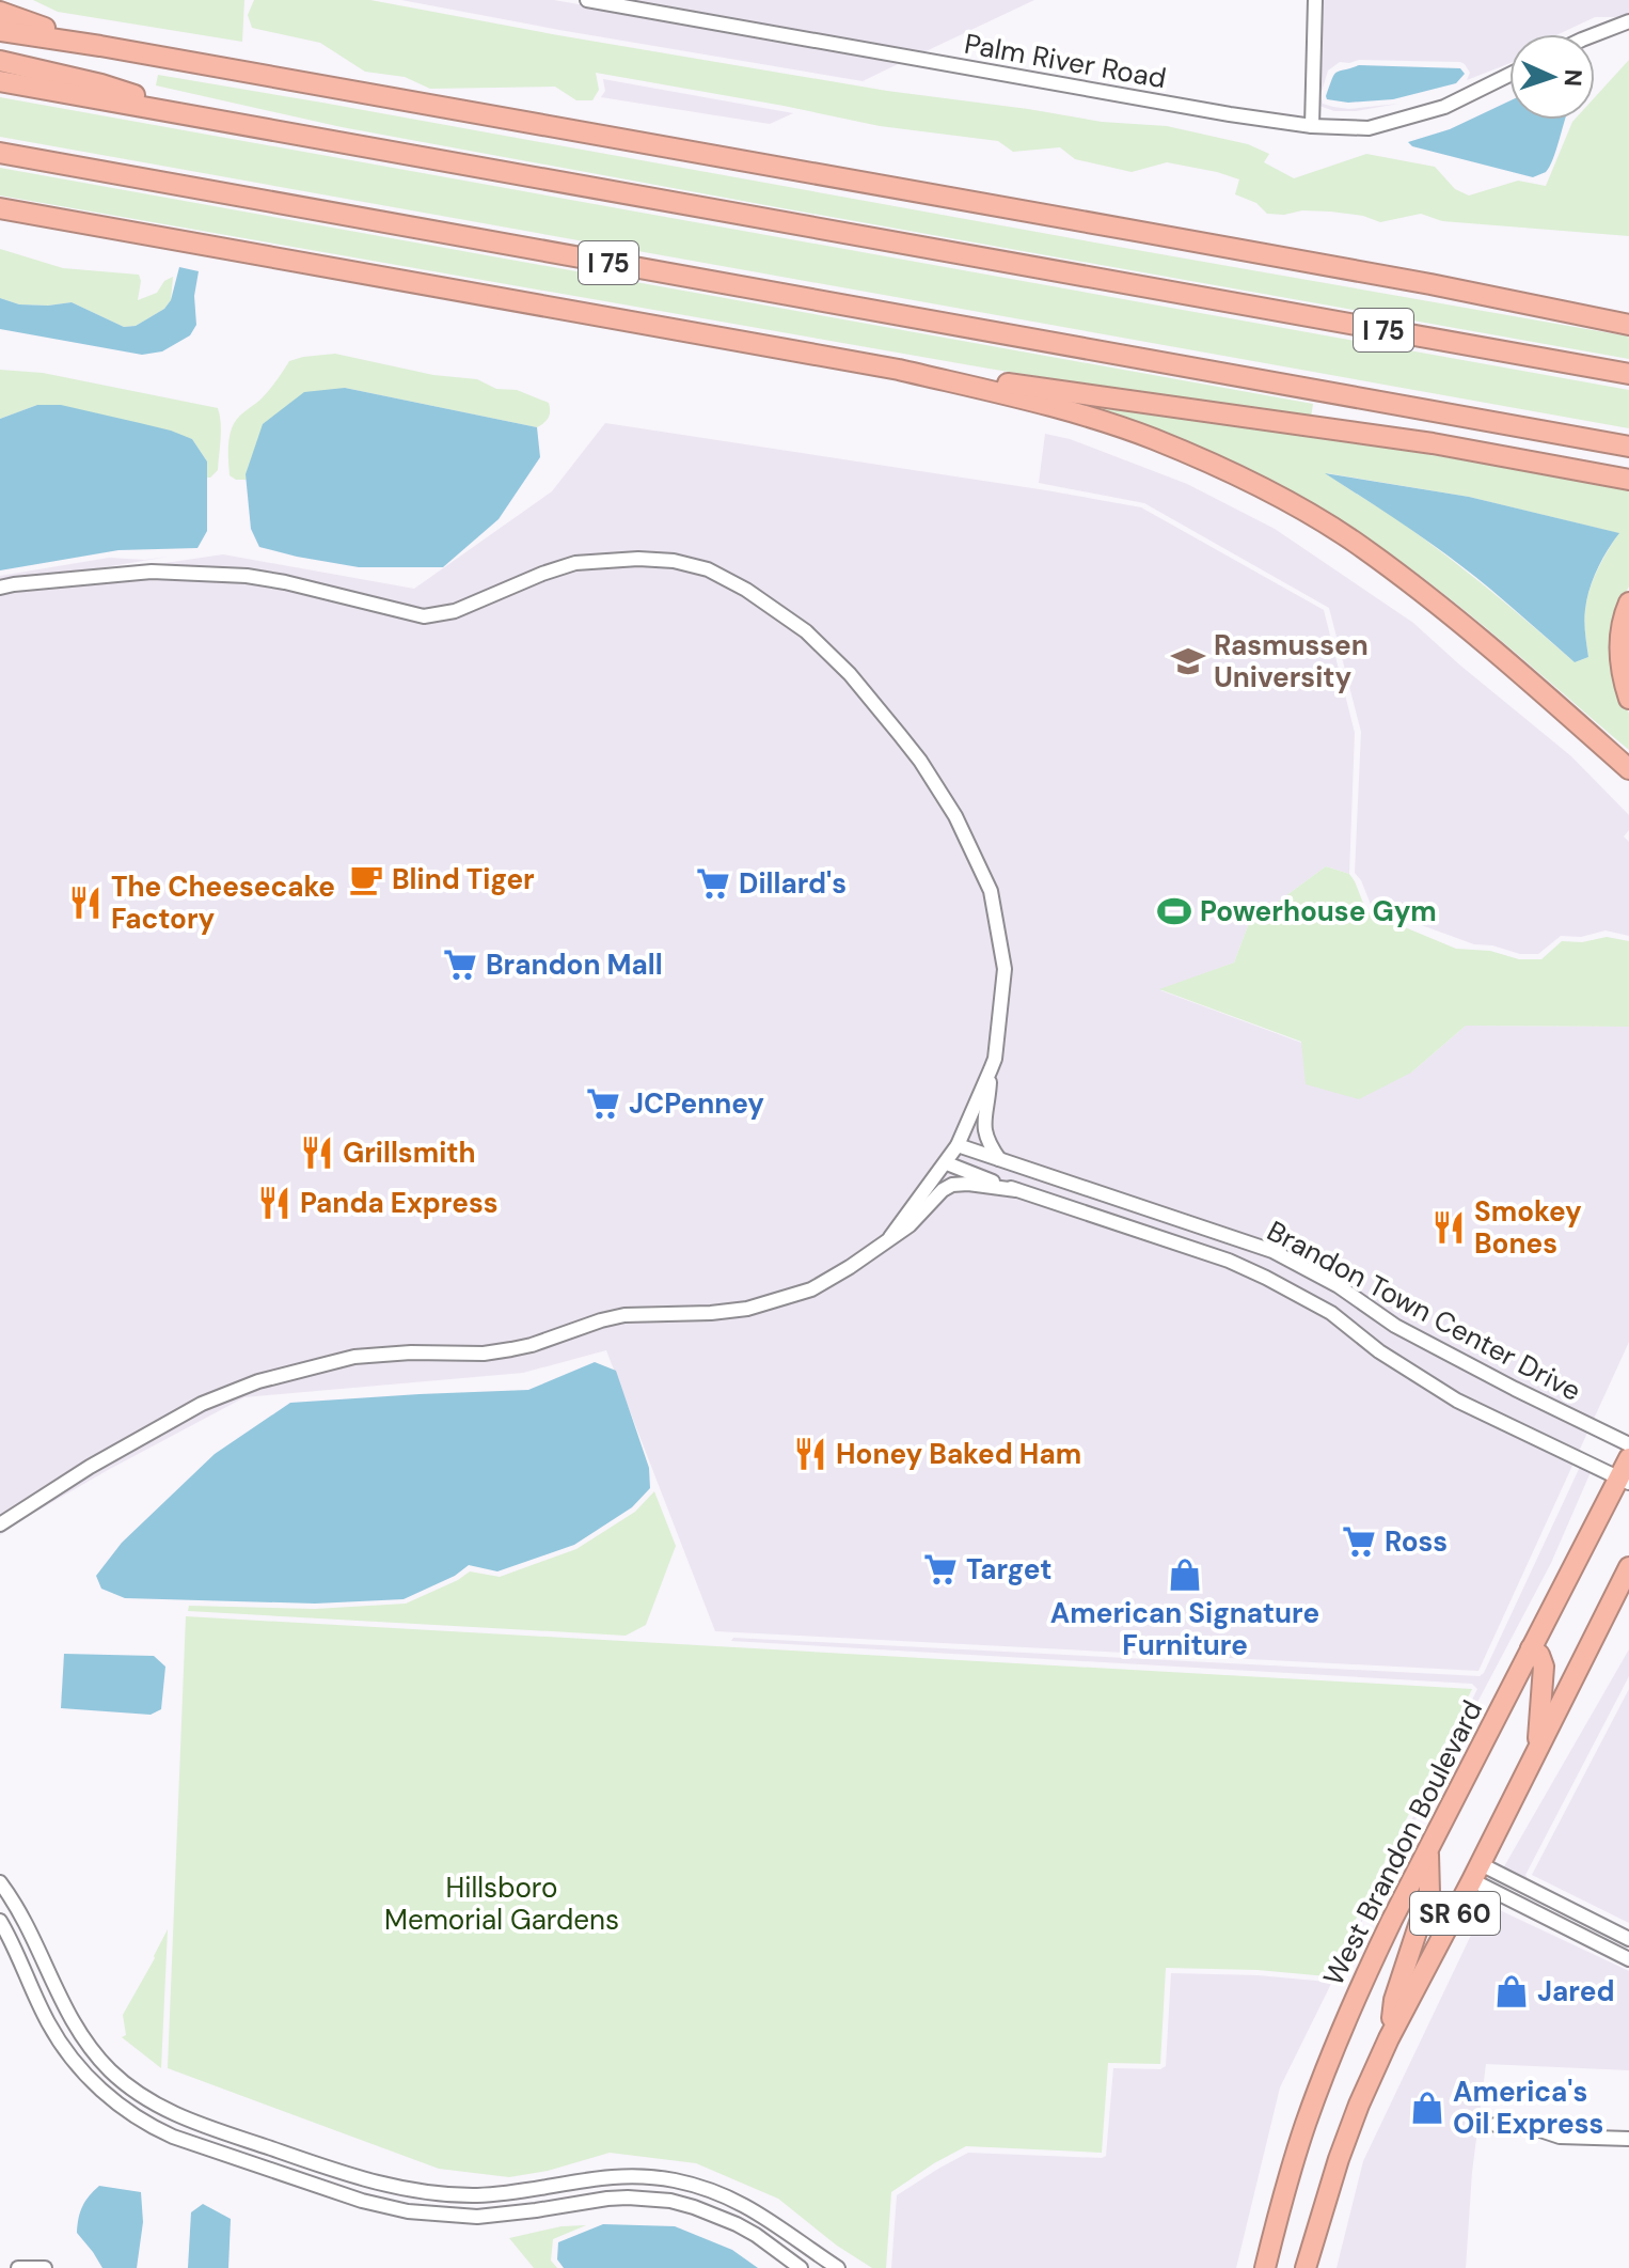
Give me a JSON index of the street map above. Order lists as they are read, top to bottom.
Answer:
{
  "streets": {
    "highway": ["I 75", "West Brandon Boulevard", "SR 60"],
    "street": ["Palm River Road", "Brandon Town Center Drive"]
  },
  "crossings": [
    ["Brandon Town Center Drive", "West Brandon Boulevard"]
  ],
  "parks": ["Hillsboro Memorial Gardens"],
  "places": {
    "school or university": ["Rasmussen University"],
    "cafe": ["Blind Tiger"],
    "supermarket": [
      "Dillard's",
      "Brandon Mall",
      "JCPenney",
      "Ross",
      "Target"
    ],
    "restaurant": [
      "The Cheesecake Factory",
      "Grillsmith",
      "Panda Express",
      "Smokey Bones",
      "Honey Baked Ham"
    ],
    "sports": ["Powerhouse Gym"],
    "shop": ["American Signature Furniture", "Jared", "America's Oil Express"]
  },
  "north": "right"
}
